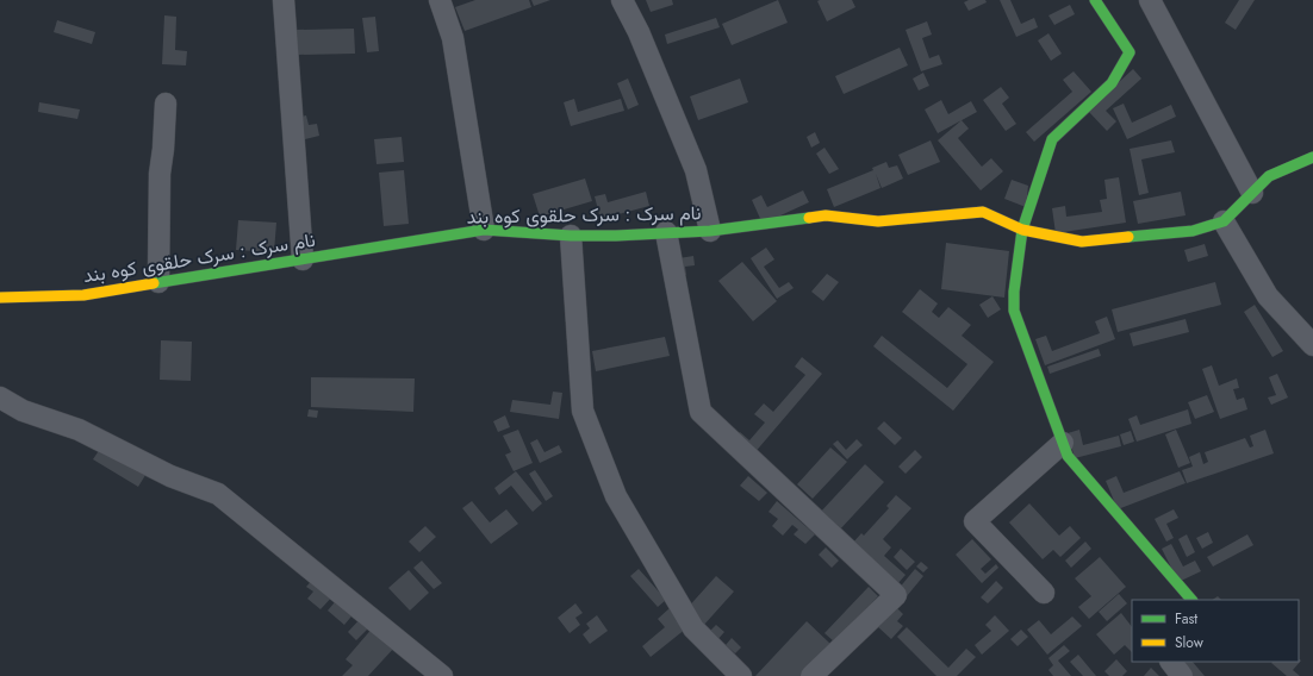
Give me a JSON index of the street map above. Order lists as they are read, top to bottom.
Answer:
{
  "streets": {
    "street": ["نام سرک : سرک حلقوی کوه بند"]
  },
  "legend": ["Fast", "Slow"]
}
